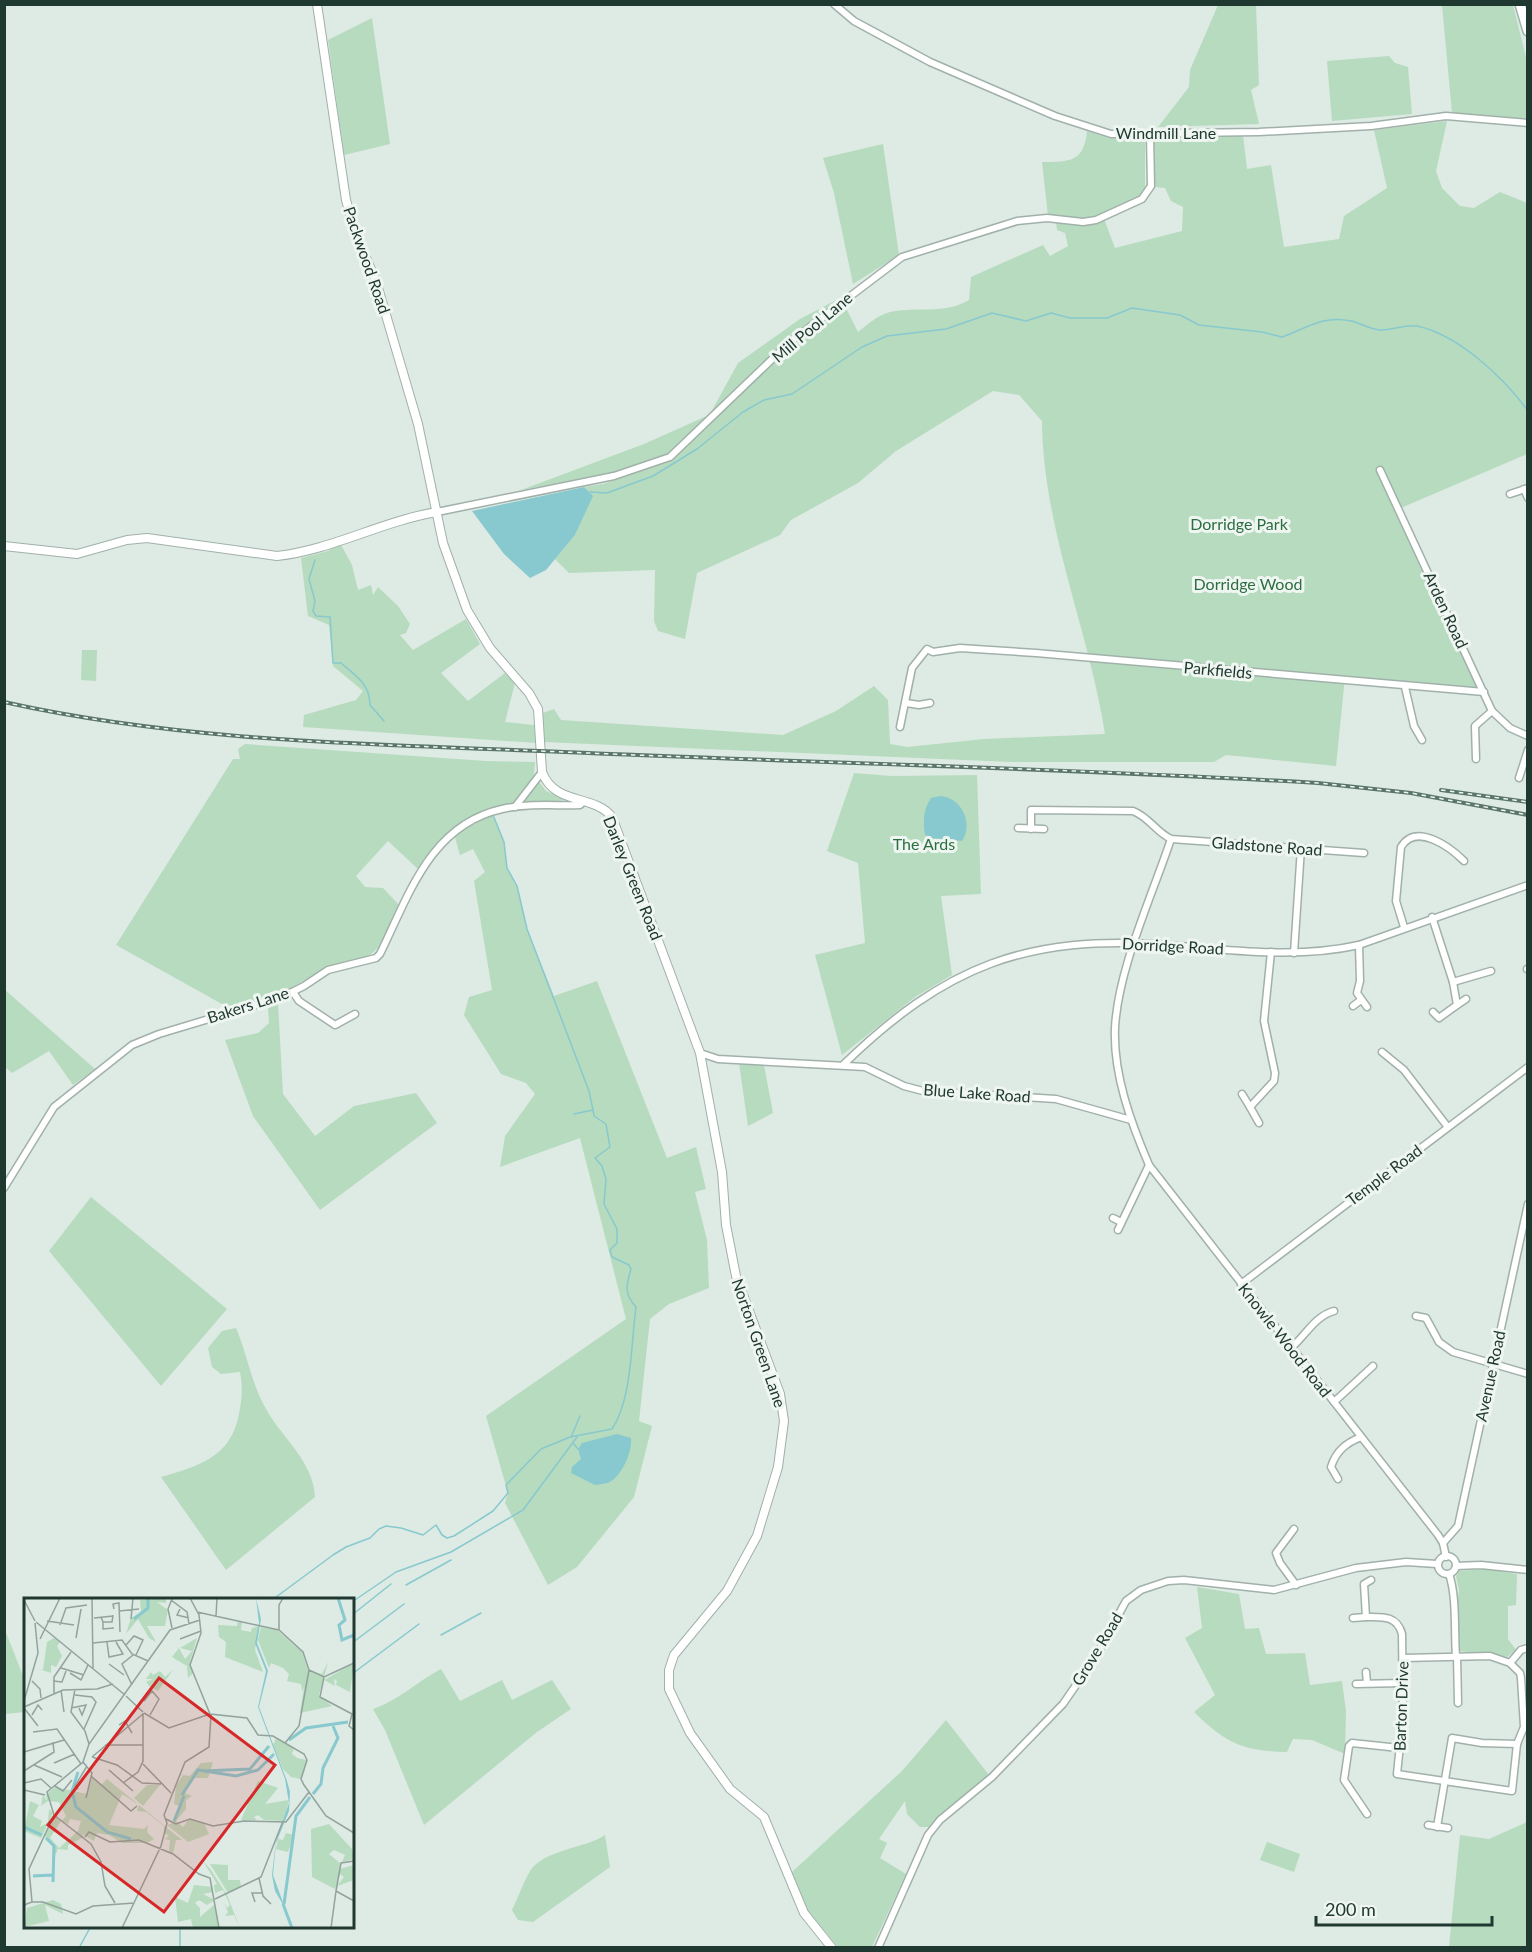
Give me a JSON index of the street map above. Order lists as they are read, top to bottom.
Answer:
{
  "streets": {
    "street": [
      "Windmill Lane",
      "Packwood Road",
      "Mill Pool Lane",
      "Arden Road",
      "Parkfields",
      "Gladstone Road",
      "Darley Green Road",
      "Dorridge Road",
      "Bakers Lane",
      "Blue Lake Road",
      "Temple Road",
      "Knowle Wood Road",
      "Norton Green Lane",
      "Avenue Road",
      "Grove Road",
      "Barton Drive"
    ]
  },
  "crossings": [
    ["Windmill Lane", "Mill Pool Lane"],
    ["Packwood Road", "Mill Pool Lane"],
    ["Arden Road", "Parkfields"],
    ["Gladstone Road", "Knowle Wood Road"],
    ["Darley Green Road", "Bakers Lane"],
    ["Darley Green Road", "Blue Lake Road"],
    ["Darley Green Road", "Norton Green Lane"],
    ["Dorridge Road", "Blue Lake Road"],
    ["Dorridge Road", "Knowle Wood Road"],
    ["Blue Lake Road", "Knowle Wood Road"],
    ["Blue Lake Road", "Norton Green Lane"],
    ["Temple Road", "Knowle Wood Road"],
    ["Knowle Wood Road", "Avenue Road"],
    ["Knowle Wood Road", "Grove Road"]
  ],
  "parks": ["Dorridge Park", "Dorridge Wood", "The Ards"],
  "scale_bar": "200 m"
}
